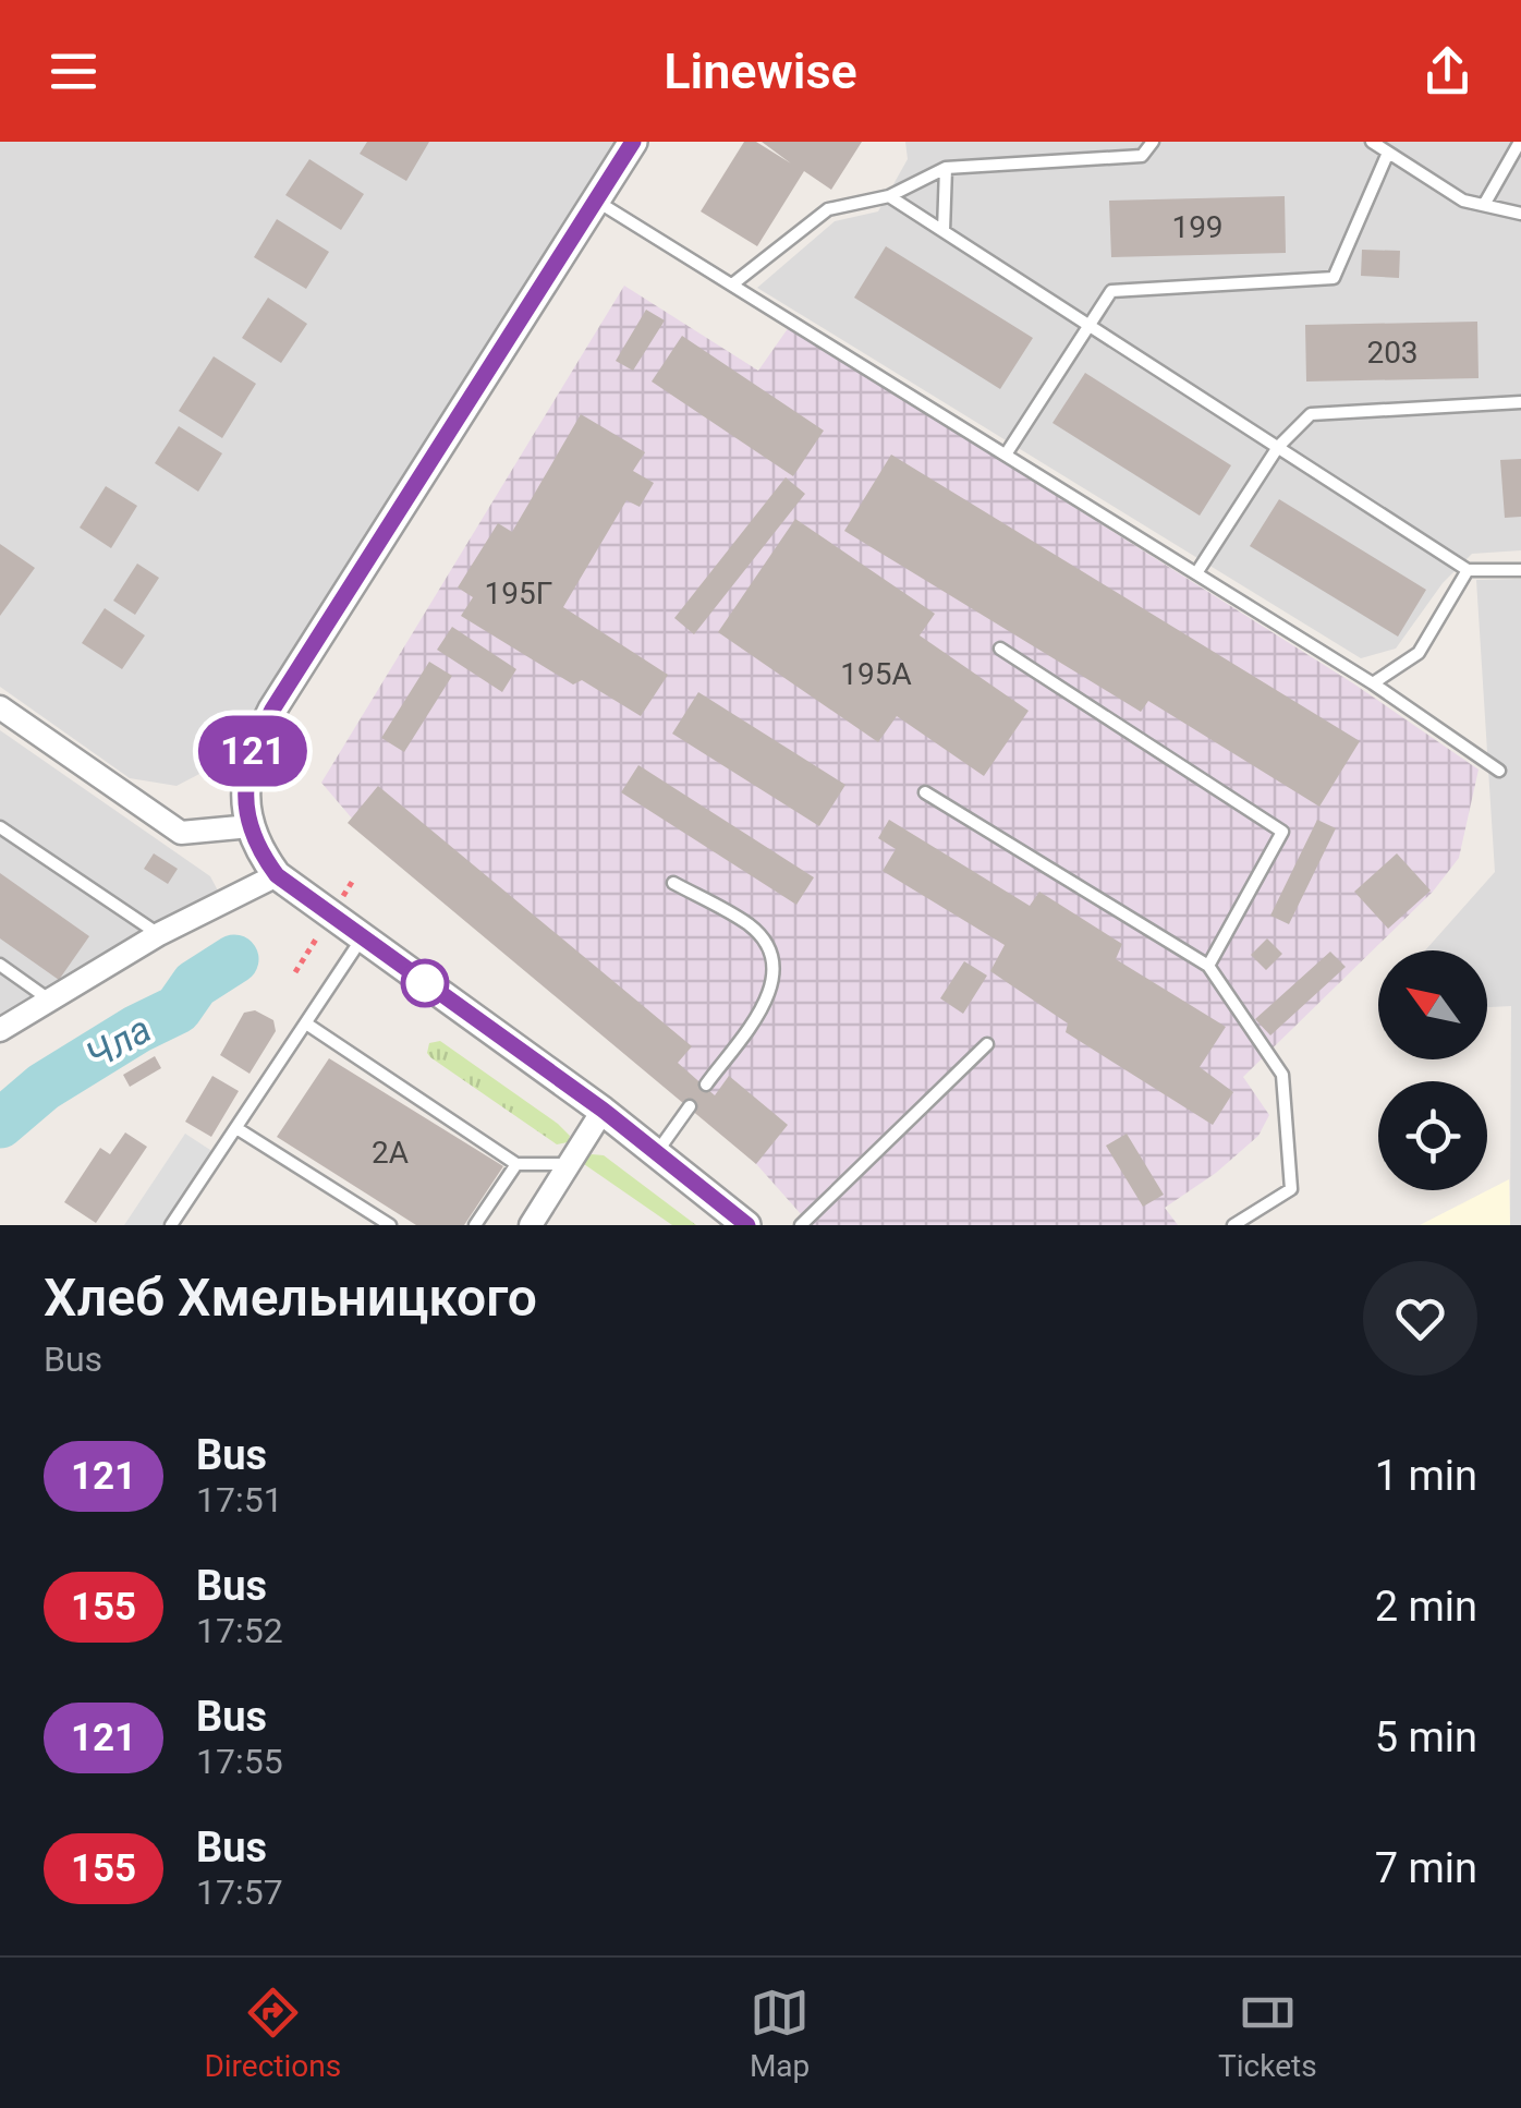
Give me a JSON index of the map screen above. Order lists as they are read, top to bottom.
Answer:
{
  "water": ["Чла"],
  "lines": ["bus line 121"],
  "house_numbers": [
    "199",
    "203",
    "195Г",
    "195А",
    "2А"
  ],
  "north": "top left",
  "page": {
    "header": "Linewise",
    "on_map": "121",
    "heading": ["Хлеб Хмельницкого", "Bus"],
    "list": [
      {
        "mark": "121",
        "name": "Bus",
        "note": "17:51",
        "value": "1 min"
      },
      {
        "mark": "155",
        "name": "Bus",
        "note": "17:52",
        "value": "2 min"
      },
      {
        "mark": "121",
        "name": "Bus",
        "note": "17:55",
        "value": "5 min"
      },
      {
        "mark": "155",
        "name": "Bus",
        "note": "17:57",
        "value": "7 min"
      }
    ],
    "tabs": ["Directions", "Map", "Tickets"]
  }
}
